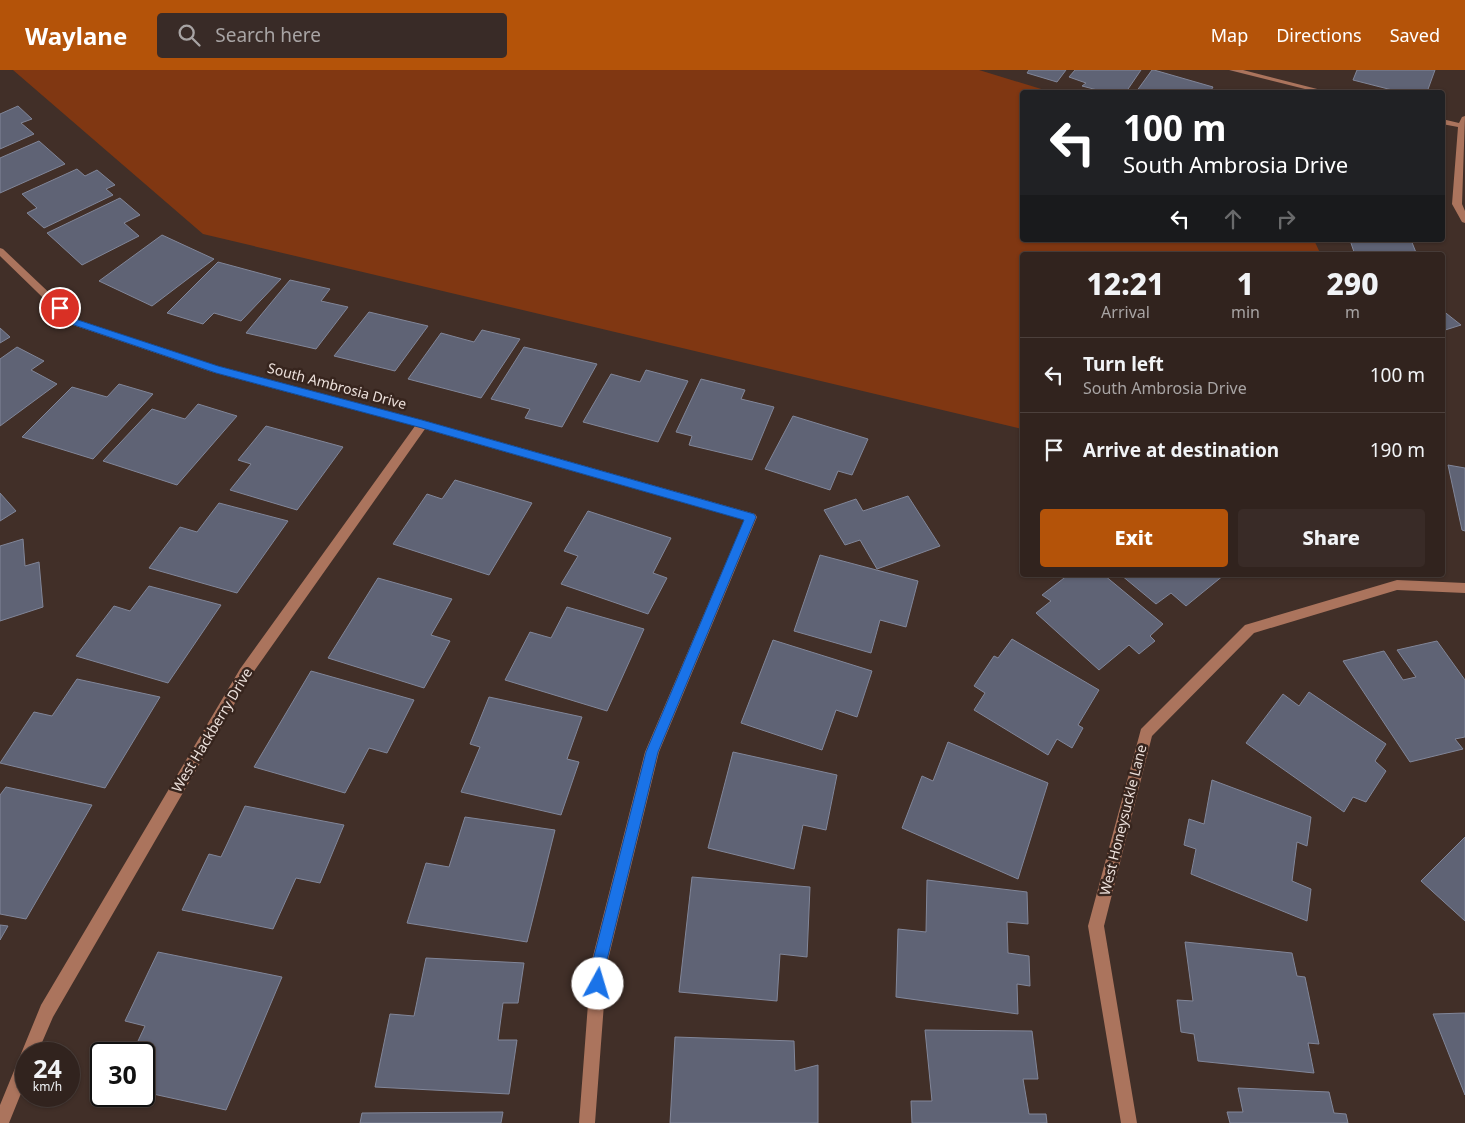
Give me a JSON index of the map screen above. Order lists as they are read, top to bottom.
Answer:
{
  "streets": {
    "street": ["South Ambrosia Drive", "West Hackberry Drive", "West Honeysuckle Lane"]
  },
  "crossings": [
    ["South Ambrosia Drive", "West Hackberry Drive"]
  ],
  "page": {
    "header": "Waylane",
    "search": "Search here",
    "nav": ["Map", "Directions", "Saved"],
    "turn": ["100 m", "South Ambrosia Drive"],
    "eta": [
      "12:21",
      "Arrival",
      "1",
      "min",
      "290",
      "m"
    ],
    "list": [
      {
        "name": "Turn left",
        "note": "South Ambrosia Drive",
        "value": "100 m"
      },
      {
        "name": "Arrive at destination",
        "value": "190 m"
      }
    ],
    "buttons": ["Exit", "Share"],
    "speed": "24 km/h",
    "limit": "30"
  }
}
